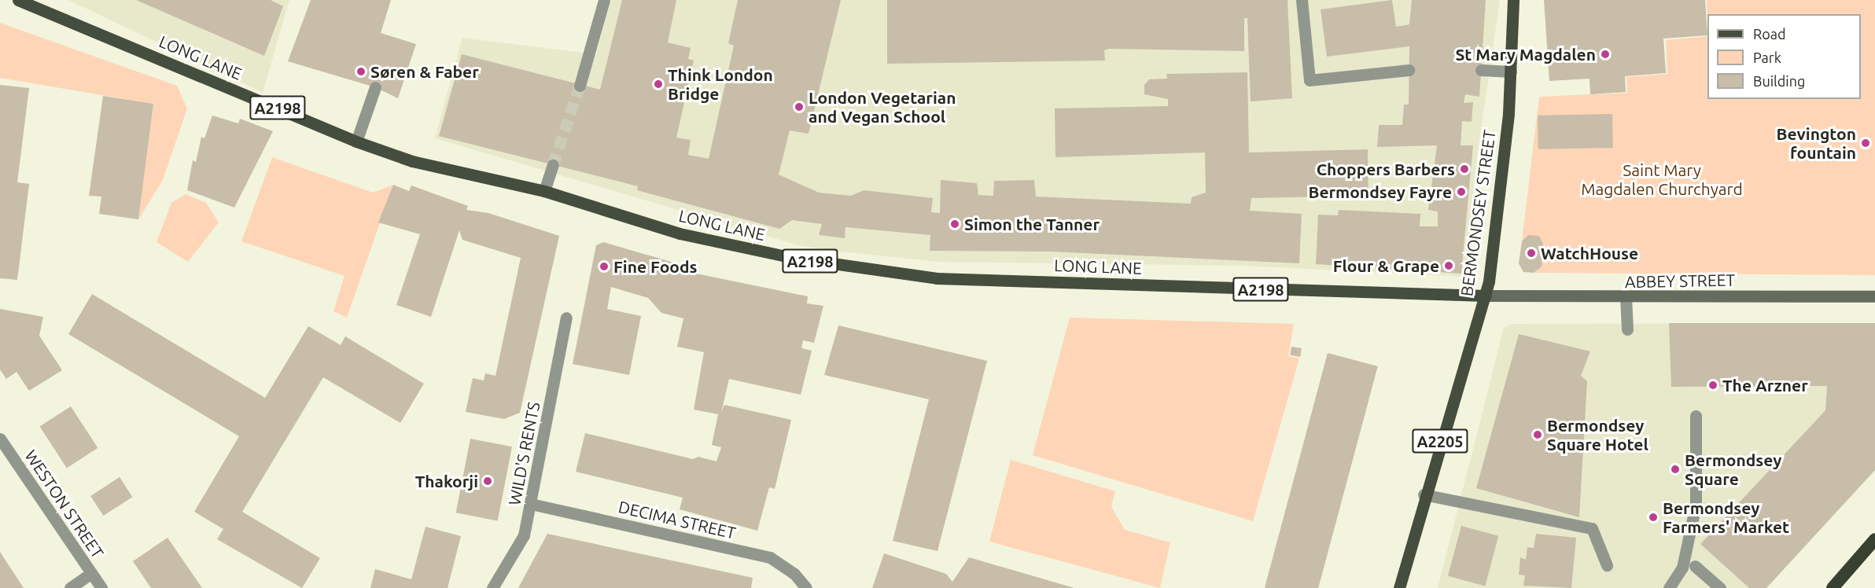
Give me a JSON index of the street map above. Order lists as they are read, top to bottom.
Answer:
{
  "streets": {
    "main road": [
      "LONG LANE",
      "A2198",
      "BERMONDSEY STREET",
      "ABBEY STREET",
      "A2205"
    ],
    "street": ["WILD'S RENTS", "WESTON STREET", "DECIMA STREET"]
  },
  "crossings": [
    ["LONG LANE", "BERMONDSEY STREET"],
    ["LONG LANE", "ABBEY STREET"],
    ["BERMONDSEY STREET", "ABBEY STREET"],
    ["WILD'S RENTS", "DECIMA STREET"]
  ],
  "parks": ["Saint Mary Magdalen Churchyard"],
  "places": [
    "St Mary Magdalen",
    "Søren & Faber",
    "Think London Bridge",
    "London Vegetarian and Vegan School",
    "Bevington fountain",
    "Choppers Barbers",
    "Bermondsey Fayre",
    "Simon the Tanner",
    "WatchHouse",
    "Flour & Grape",
    "Fine Foods",
    "The Arzner",
    "Bermondsey Square Hotel",
    "Bermondsey Square",
    "Thakorji",
    "Bermondsey Farmers' Market"
  ],
  "legend": ["Road", "Park", "Building"]
}
